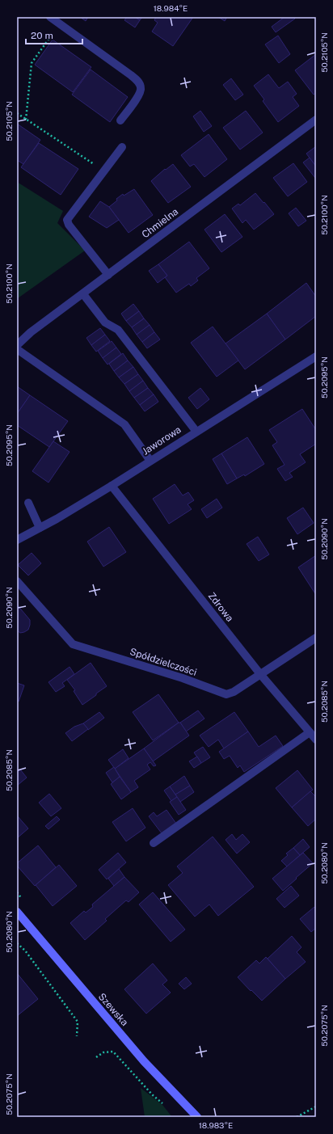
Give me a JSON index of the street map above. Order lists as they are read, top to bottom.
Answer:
{
  "streets": {
    "street": [
      "Chmielna",
      "Jaworowa",
      "Zdrowa",
      "Spółdzielczości",
      "Szewska"
    ]
  },
  "crossings": [
    ["Jaworowa", "Zdrowa"],
    ["Zdrowa", "Spółdzielczości"]
  ],
  "scale_bar": "20 m",
  "coordinates": [
    "18.984°E",
    "50.2105°N",
    "50.2100°N",
    "50.2095°N",
    "50.2090°N",
    "50.2085°N",
    "50.2080°N",
    "50.2075°N",
    "18.983°E"
  ]
}
